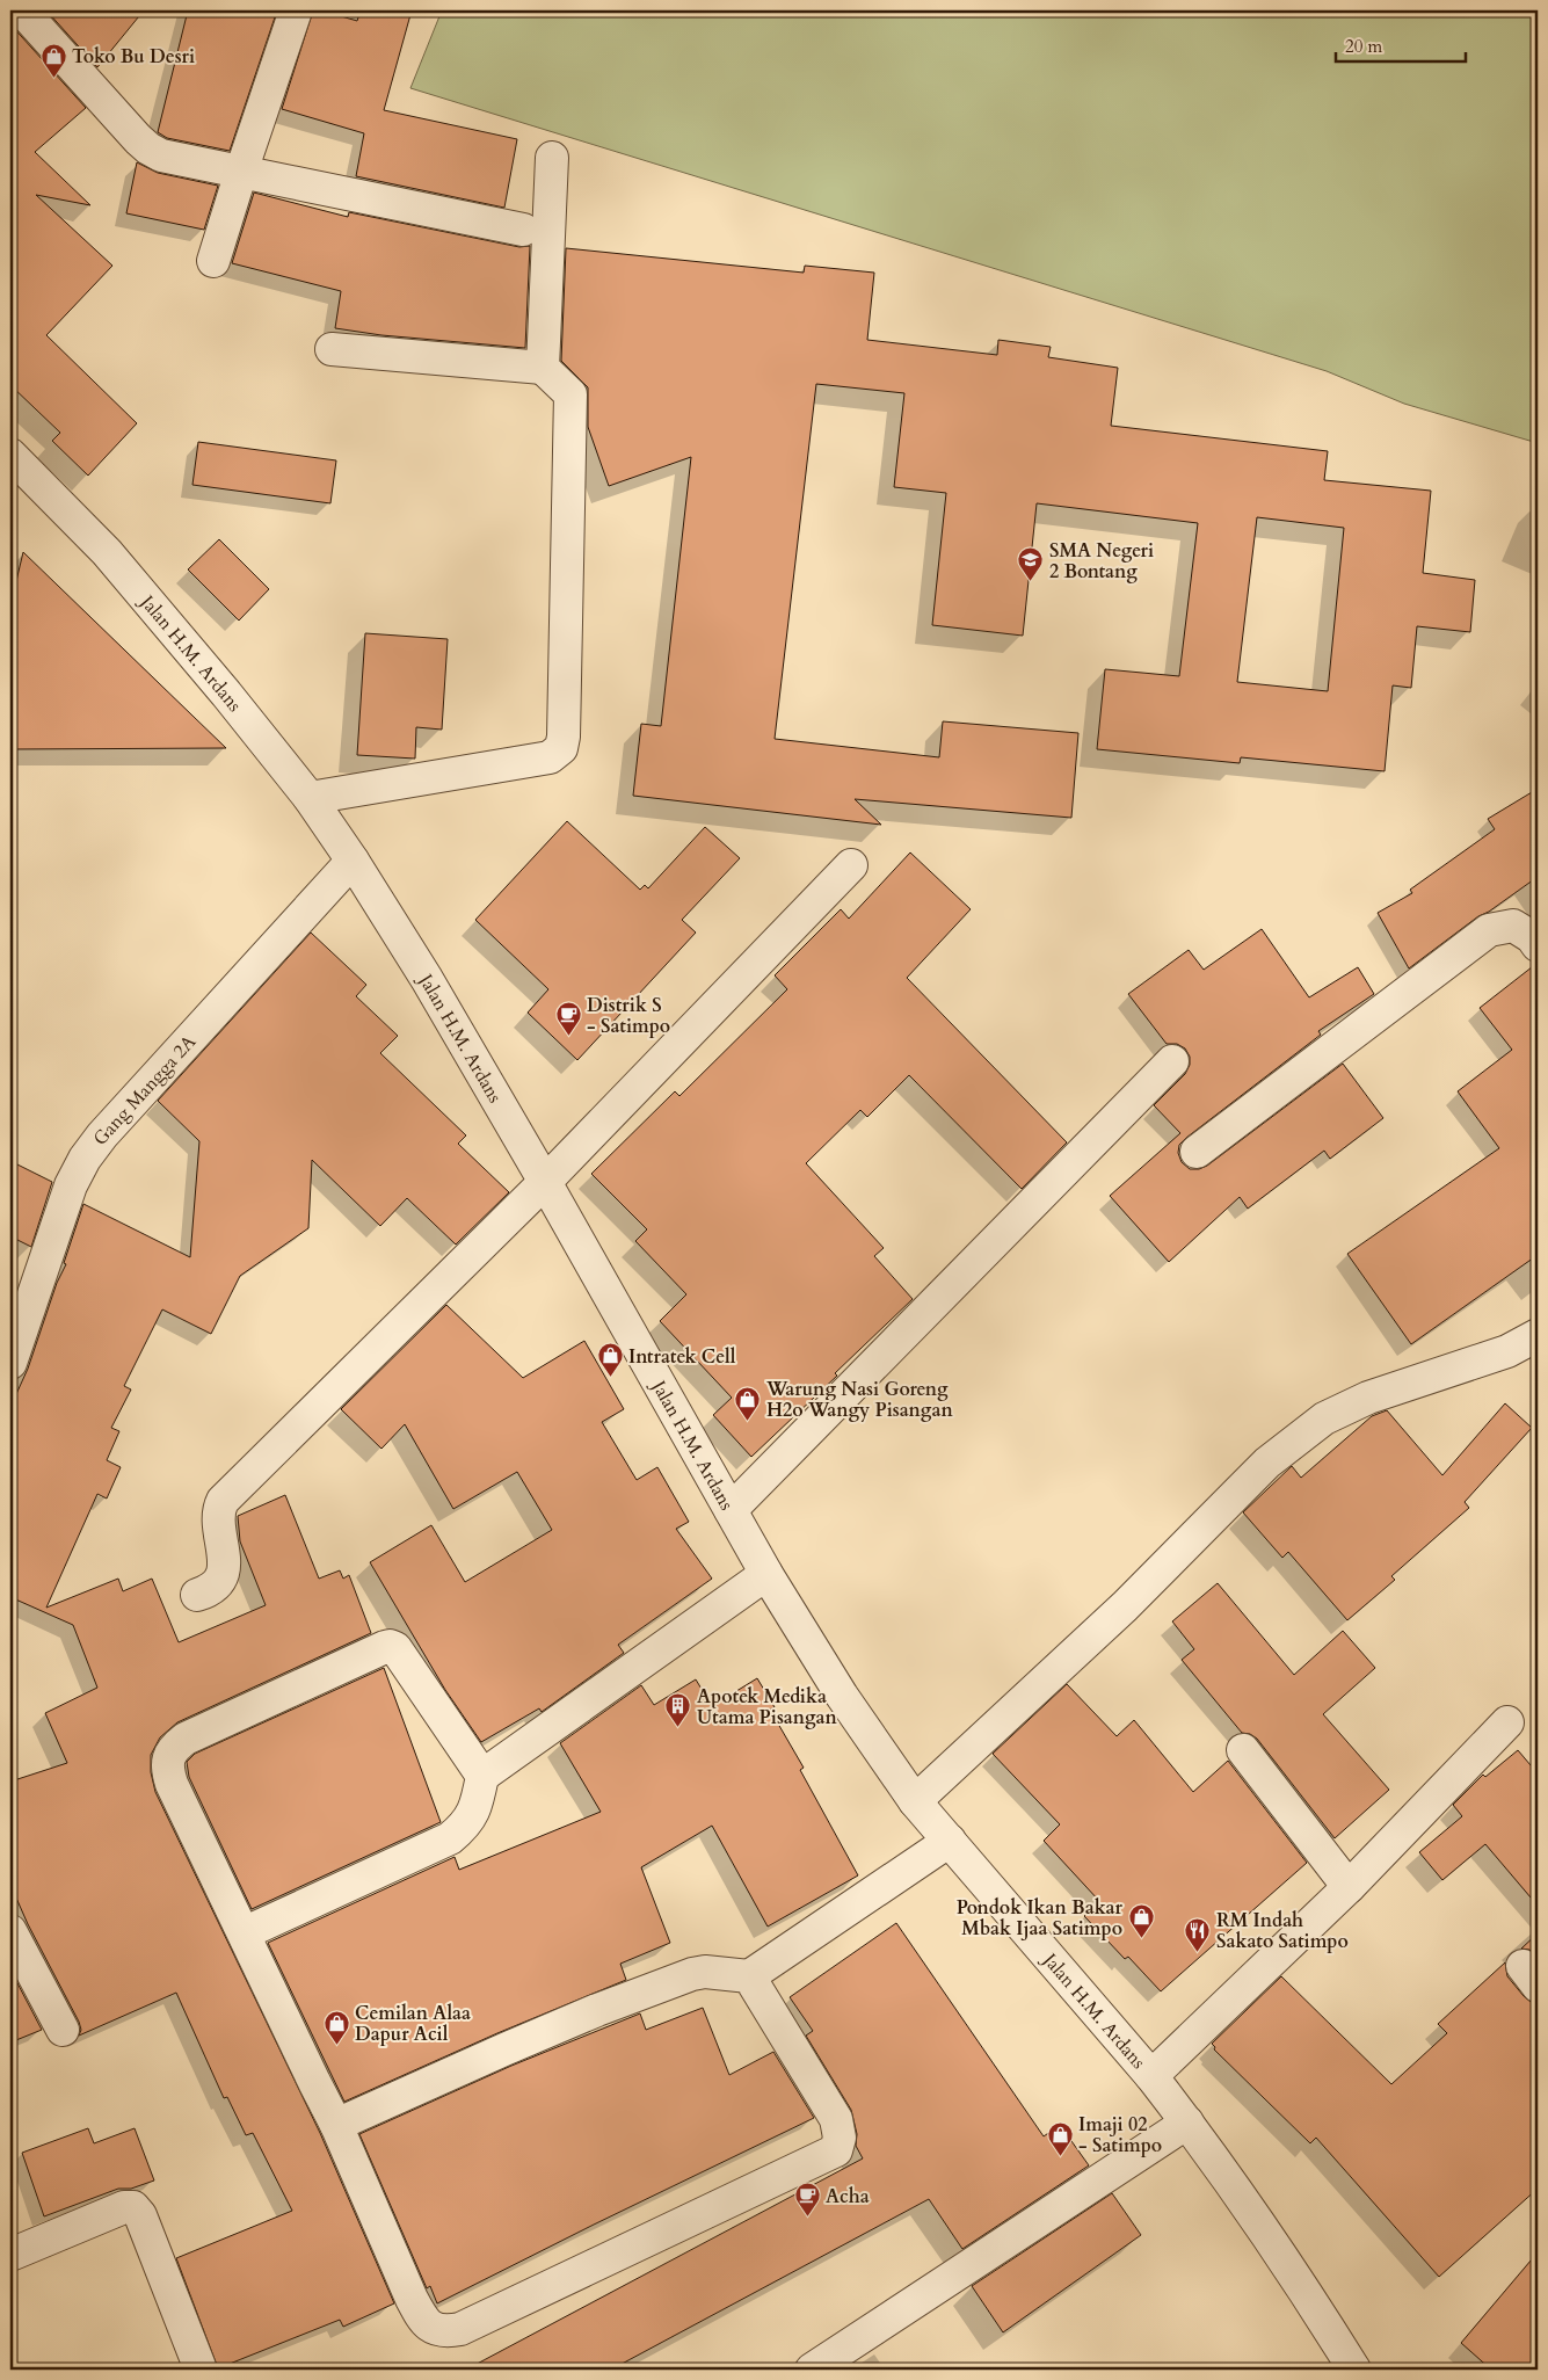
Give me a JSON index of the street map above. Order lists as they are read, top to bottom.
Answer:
{
  "streets": {
    "street": ["Jalan H.M. Ardans", "Gang Mangga 2A"]
  },
  "crossings": [
    ["Jalan H.M. Ardans", "Gang Mangga 2A"]
  ],
  "places": {
    "shop": [
      "Toko Bu Desri",
      "Intratek Cell",
      "Warung Nasi Goreng H2o Wangy Pisangan",
      "Pondok Ikan Bakar Mbak Ijaa Satimpo",
      "Cemilan Alaa Dapur Acil",
      "Imaji 02 - Satimpo"
    ],
    "school or university": ["SMA Negeri 2 Bontang"],
    "cafe": ["Distrik S - Satimpo", "Acha"],
    "building": ["Apotek Medika Utama Pisangan"],
    "restaurant": ["RM Indah Sakato Satimpo"]
  },
  "scale_bar": "20 m"
}
